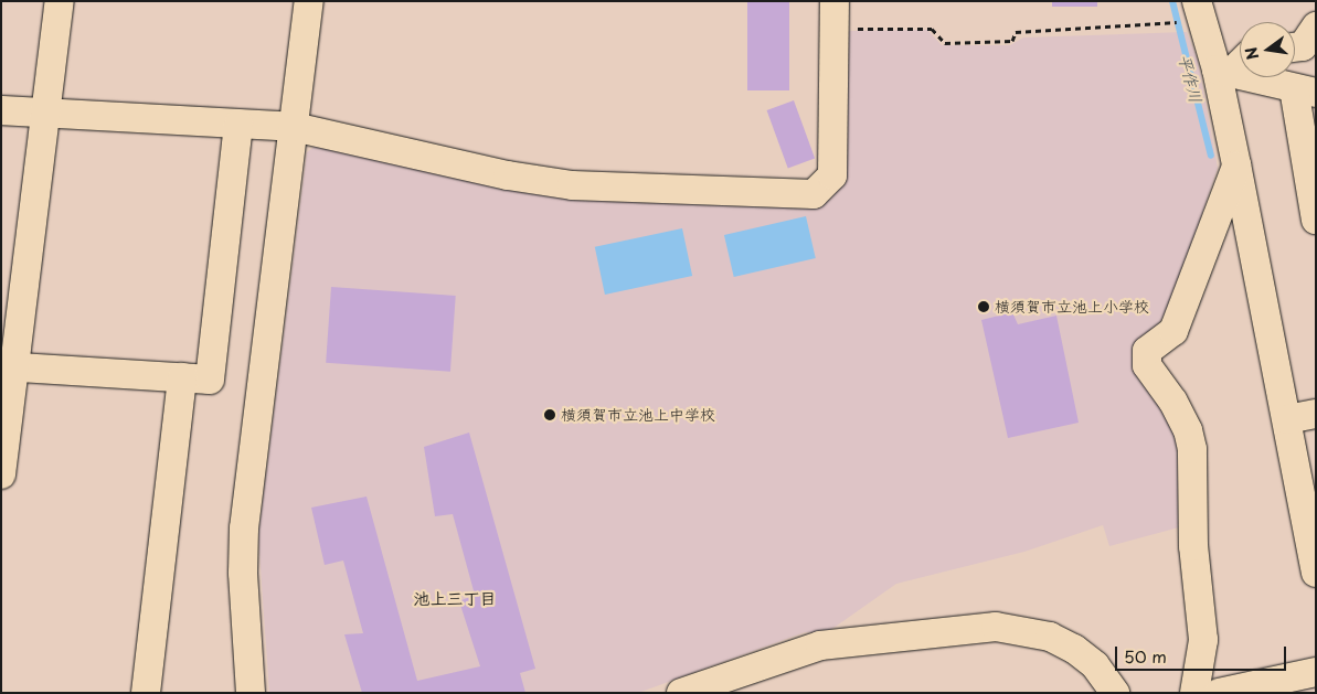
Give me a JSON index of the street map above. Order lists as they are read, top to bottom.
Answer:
{
  "districts": ["池上三丁目"],
  "water": ["平作川"],
  "places": ["横須賀市立池上小学校", "横須賀市立池上中学校"],
  "scale_bar": "50 m",
  "north": "left"
}
